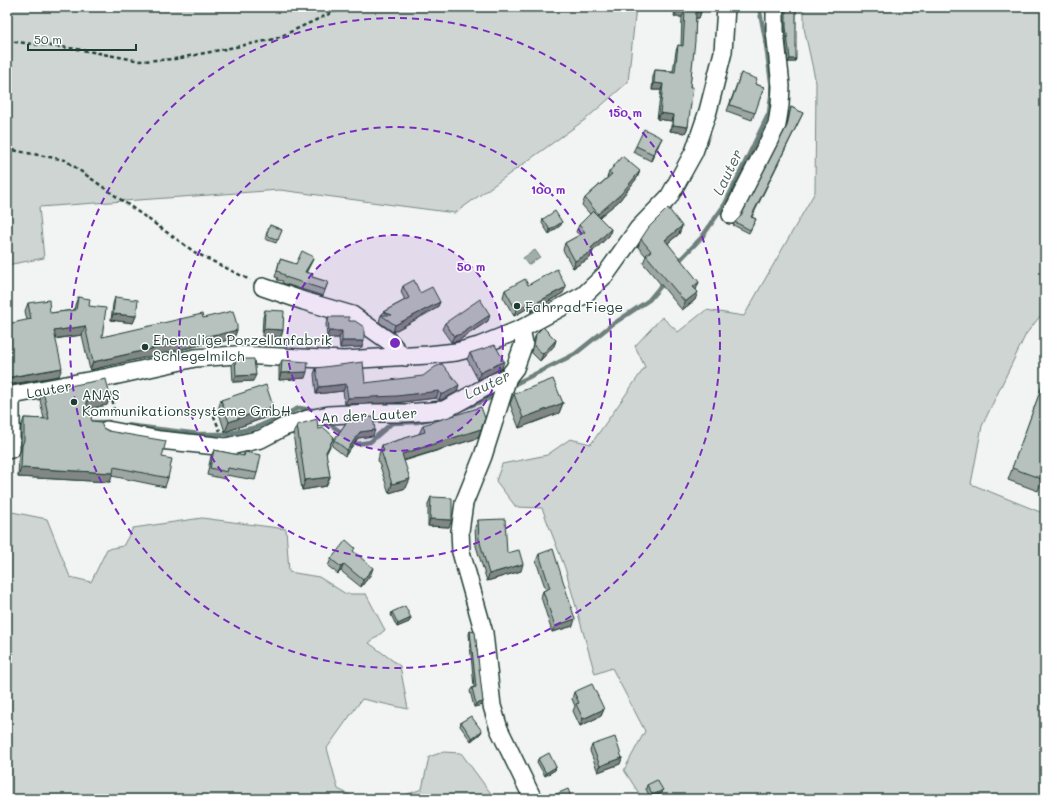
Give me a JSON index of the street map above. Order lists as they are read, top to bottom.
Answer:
{
  "streets": {
    "street": ["Lauter", "An der Lauter"]
  },
  "water": ["Lauter"],
  "places": ["Fahrrad Fiege", "Ehemalige Porzellanfabrik Schlegelmilch", "ANAS Kommunikationssysteme GmbH"],
  "scale_bar": "50 m",
  "rings": ["150 m", "100 m", "50 m"]
}
